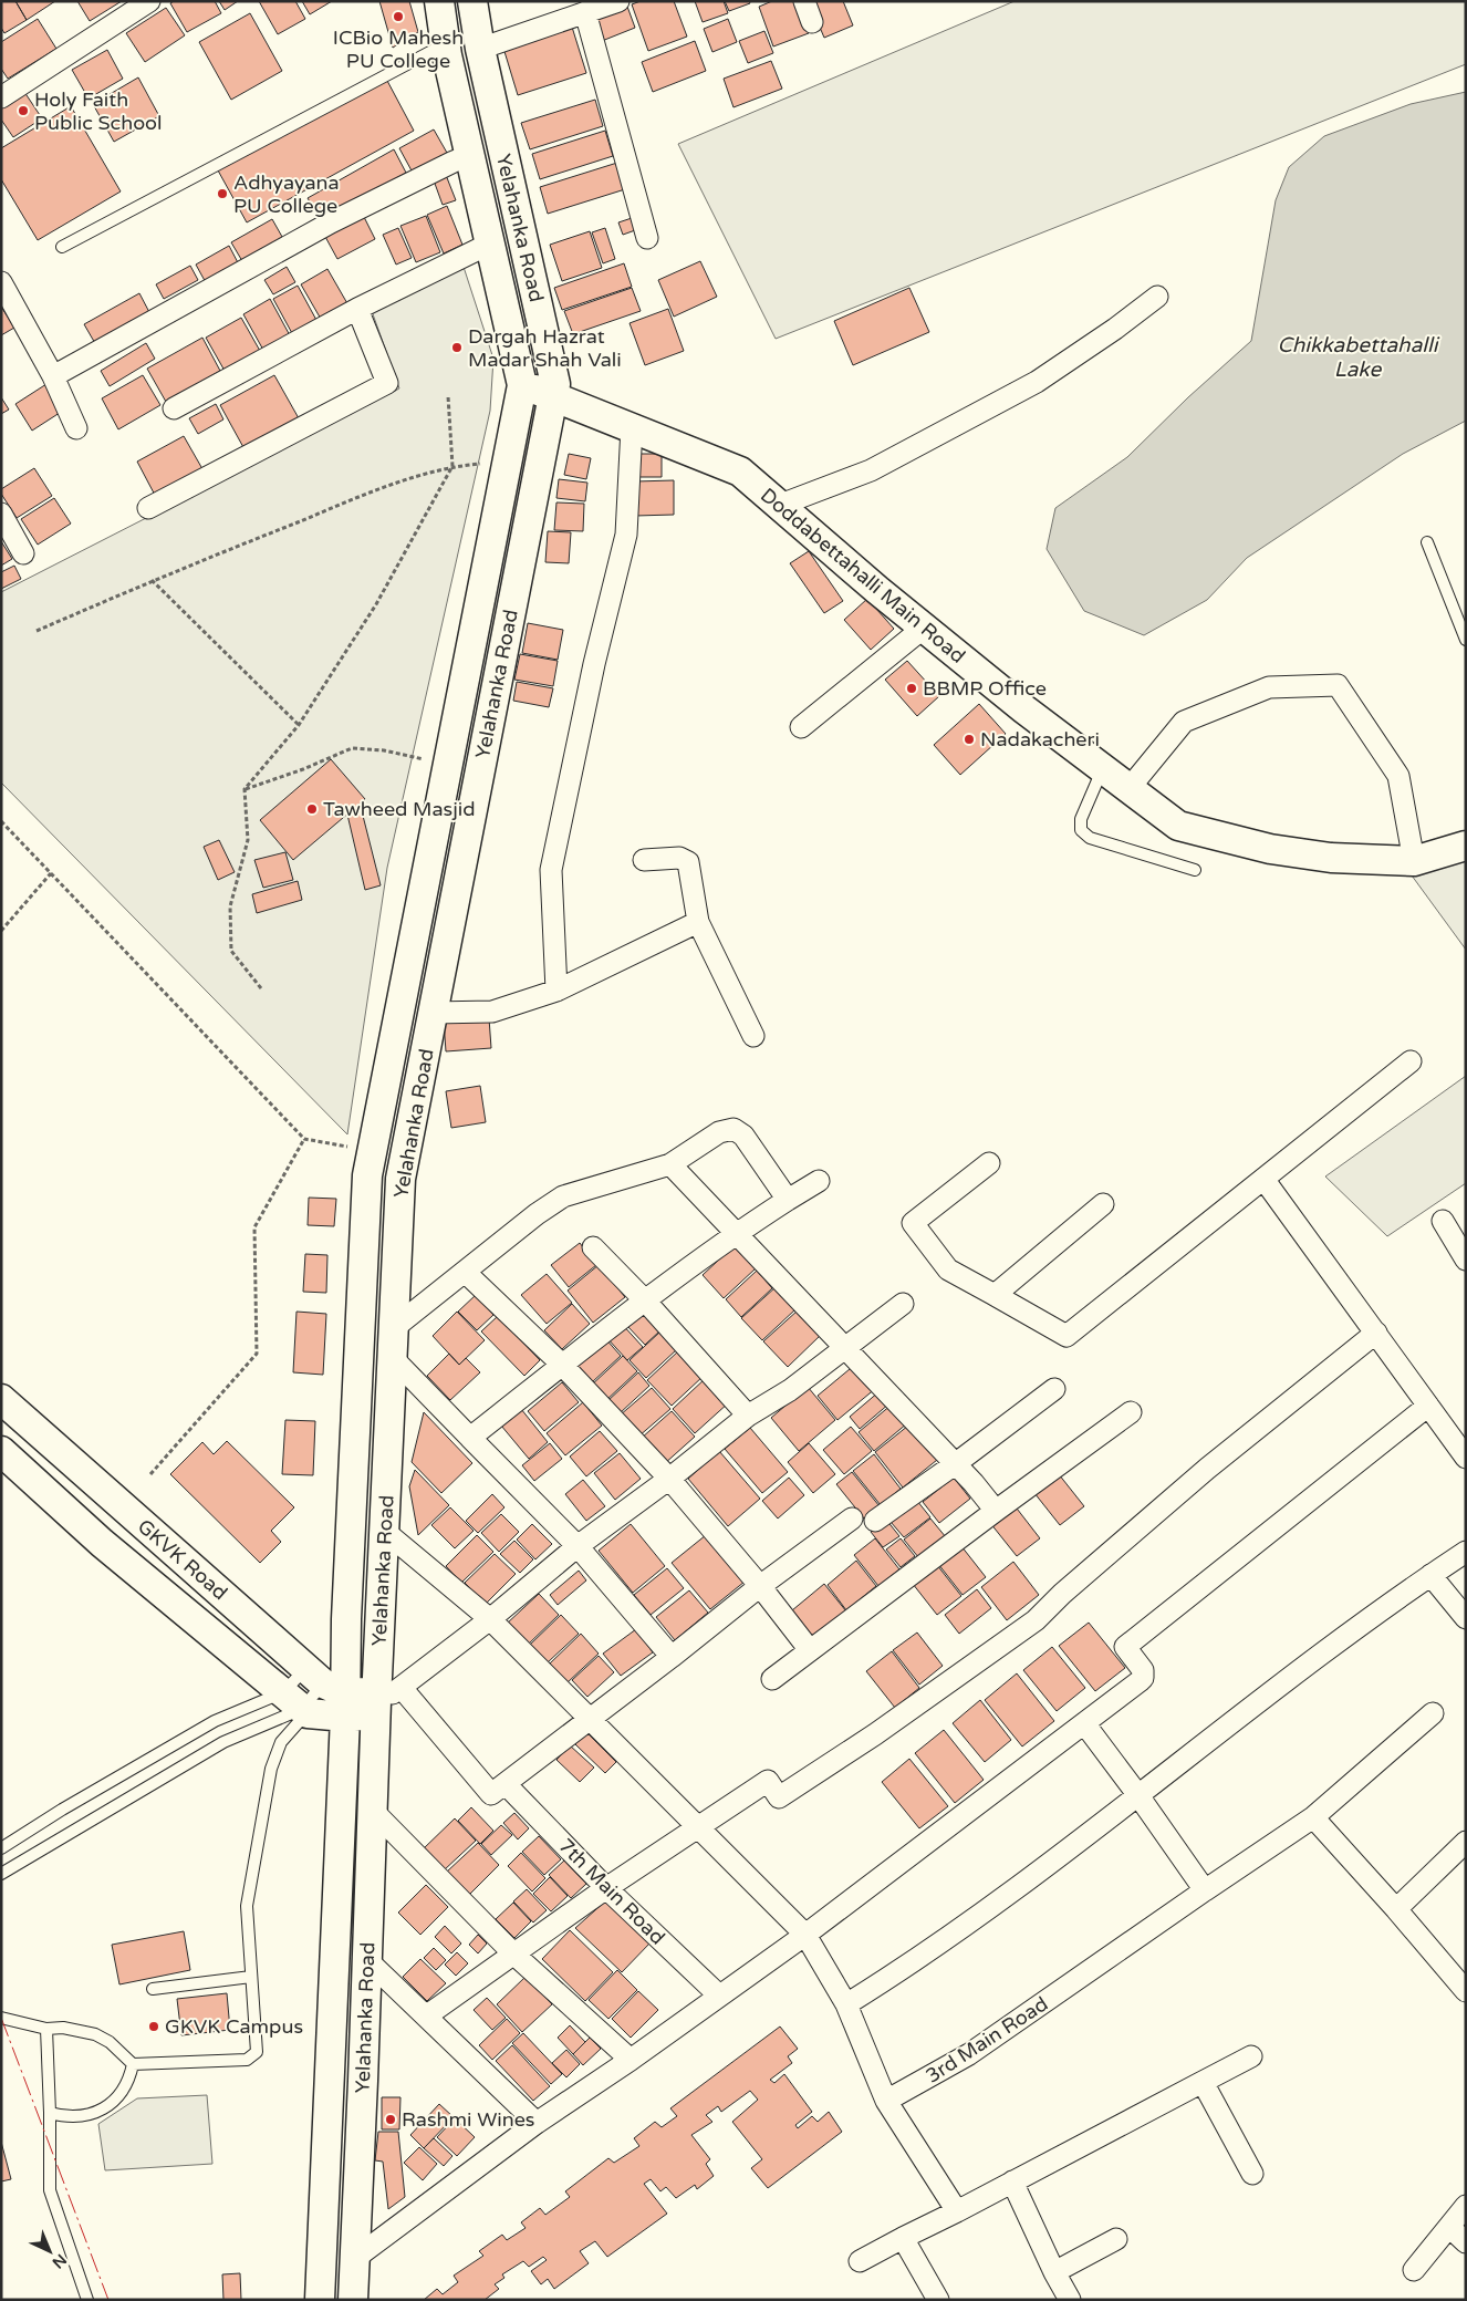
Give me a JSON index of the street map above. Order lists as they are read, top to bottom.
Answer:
{
  "streets": {
    "main road": ["Yelahanka Road", "Doddabettahalli Main Road", "GKVK Road"],
    "street": ["7th Main Road", "3rd Main Road"]
  },
  "crossings": [
    ["Yelahanka Road", "Doddabettahalli Main Road"],
    ["Yelahanka Road", "GKVK Road"]
  ],
  "water": ["Chikkabettahalli Lake"],
  "places": [
    "ICBio Mahesh PU College",
    "Holy Faith Public School",
    "Adhyayana PU College",
    "Dargah Hazrat Madar Shah Vali",
    "BBMP Office",
    "Nadakacheri",
    "Tawheed Masjid",
    "GKVK Campus",
    "Rashmi Wines"
  ],
  "north": "bottom right"
}
